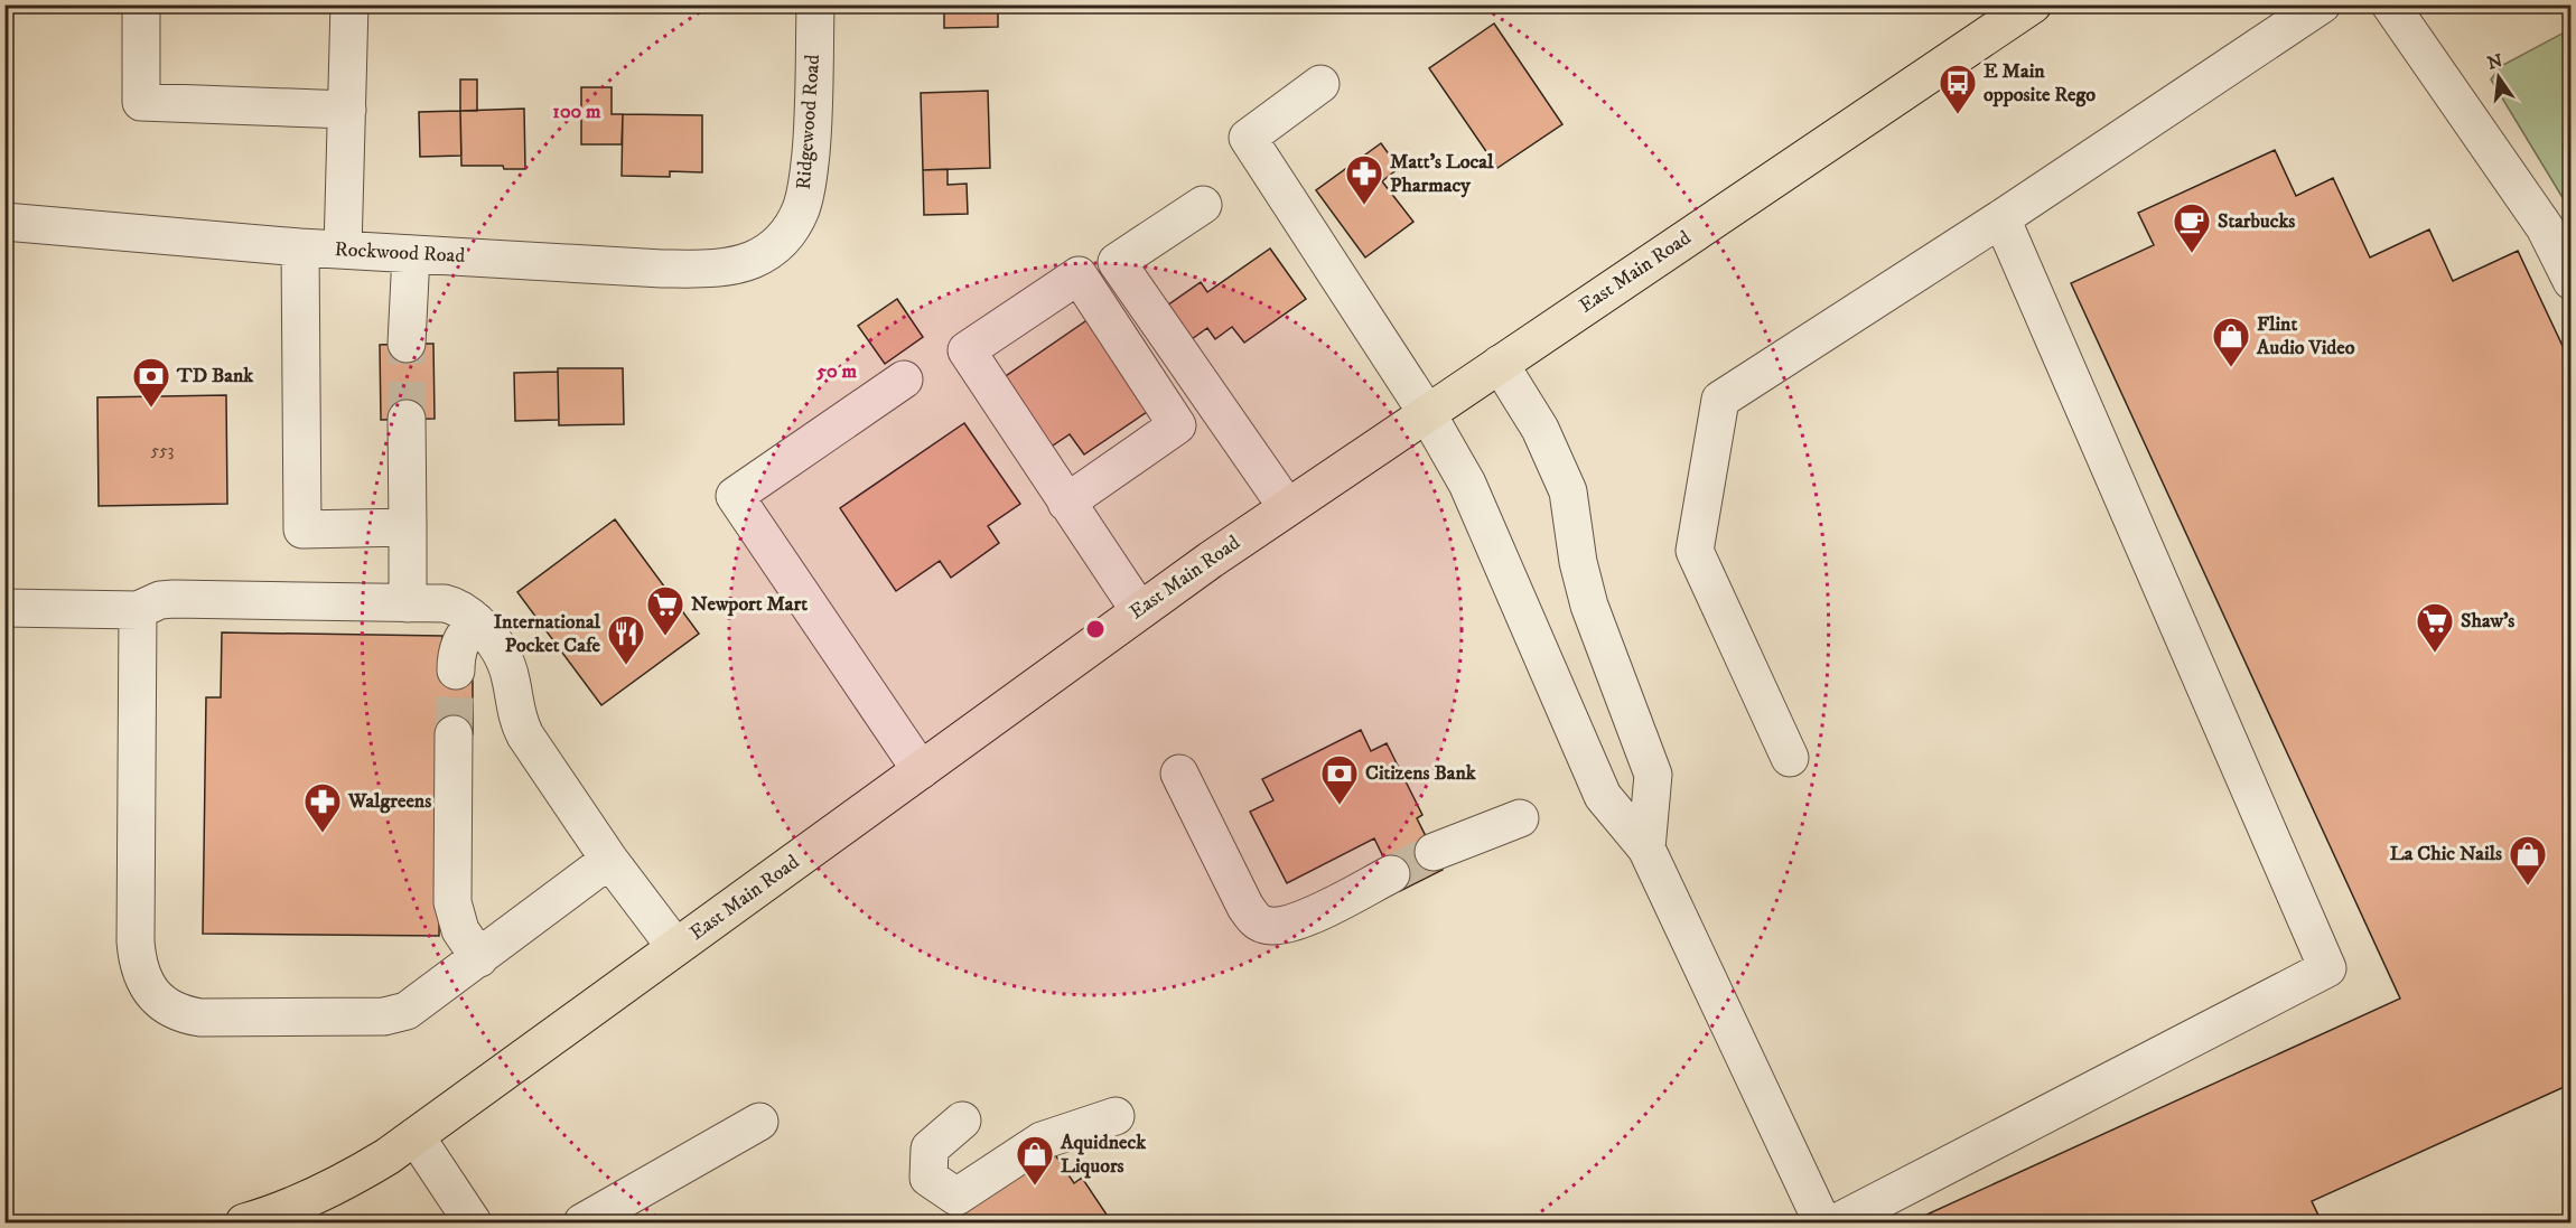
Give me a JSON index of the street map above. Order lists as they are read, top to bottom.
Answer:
{
  "streets": {
    "main road": ["East Main Road"],
    "street": ["Ridgewood Road", "Rockwood Road"]
  },
  "crossings": [
    ["Ridgewood Road", "Rockwood Road"]
  ],
  "places": {
    "bus stop": ["E Main opposite Rego"],
    "pharmacy": ["Matt's Local Pharmacy", "Walgreens"],
    "cafe": ["Starbucks"],
    "shop": ["Flint Audio Video", "La Chic Nails", "Aquidneck Liquors"],
    "bank": ["TD Bank", "Citizens Bank"],
    "supermarket": ["Newport Mart", "Shaw's"],
    "restaurant": ["International Pocket Cafe"]
  },
  "house_numbers": ["553"],
  "north": "top",
  "rings": ["100 m", "50 m"]
}
